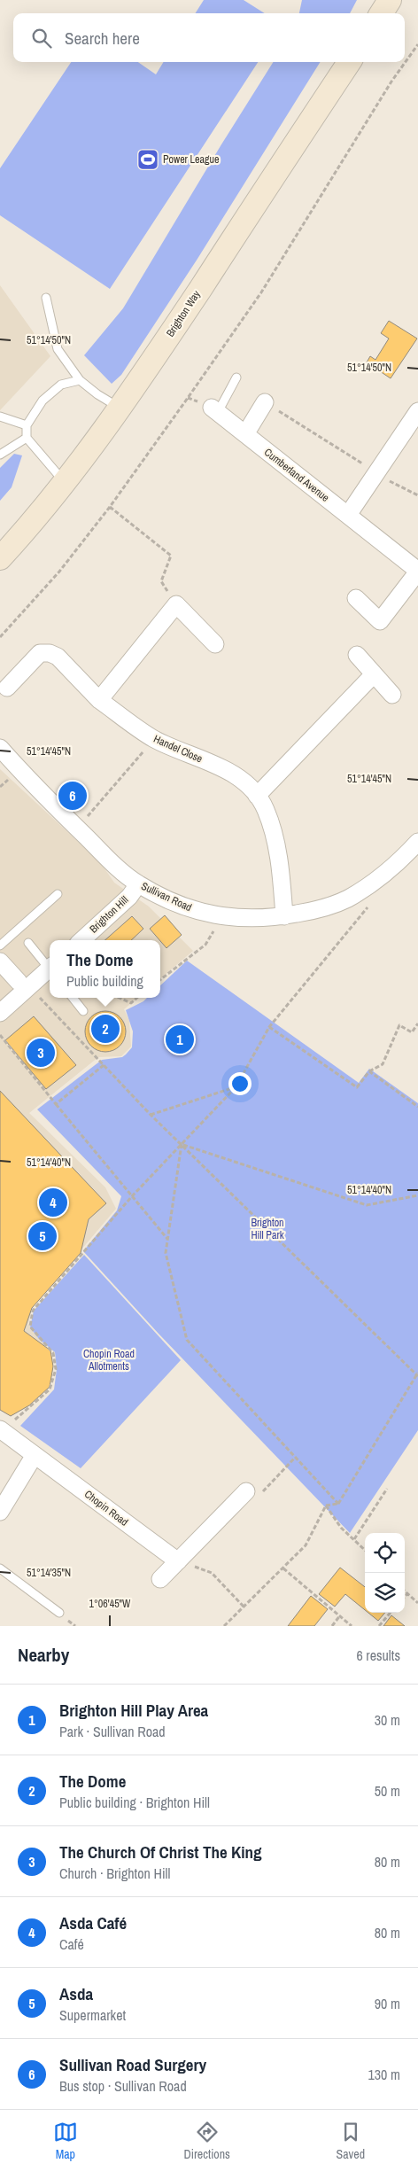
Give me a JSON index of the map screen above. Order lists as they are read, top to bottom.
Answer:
{
  "streets": {
    "street": [
      "Brighton Way",
      "Cumberland Avenue",
      "Handel Close",
      "Sullivan Road",
      "Brighton Hill",
      "Chopin Road"
    ]
  },
  "crossings": [
    ["Handel Close", "Sullivan Road"],
    ["Sullivan Road", "Brighton Hill"]
  ],
  "parks": ["Brighton Hill Park", "Chopin Road Allotments"],
  "places": {
    "sports": ["Power League"]
  },
  "page": {
    "search": "Search here",
    "pins": [
      "6",
      "2",
      "1",
      "3",
      "4",
      "5"
    ],
    "popup": ["The Dome", "Public building"],
    "heading": ["Nearby", "6 results"],
    "list": [
      {
        "mark": "1",
        "name": "Brighton Hill Play Area",
        "note": "Park · Sullivan Road",
        "value": "30 m"
      },
      {
        "mark": "2",
        "name": "The Dome",
        "note": "Public building · Brighton Hill",
        "value": "50 m"
      },
      {
        "mark": "3",
        "name": "The Church Of Christ The King",
        "note": "Church · Brighton Hill",
        "value": "80 m"
      },
      {
        "mark": "4",
        "name": "Asda Café",
        "note": "Café",
        "value": "80 m"
      },
      {
        "mark": "5",
        "name": "Asda",
        "note": "Supermarket",
        "value": "90 m"
      },
      {
        "mark": "6",
        "name": "Sullivan Road Surgery",
        "note": "Bus stop · Sullivan Road",
        "value": "130 m"
      }
    ],
    "nav": ["Map", "Directions", "Saved"]
  },
  "coordinates": [
    "51°14'50\"N",
    "51°14'45\"N",
    "51°14'40\"N",
    "51°14'35\"N",
    "1°06'45\"W"
  ]
}
